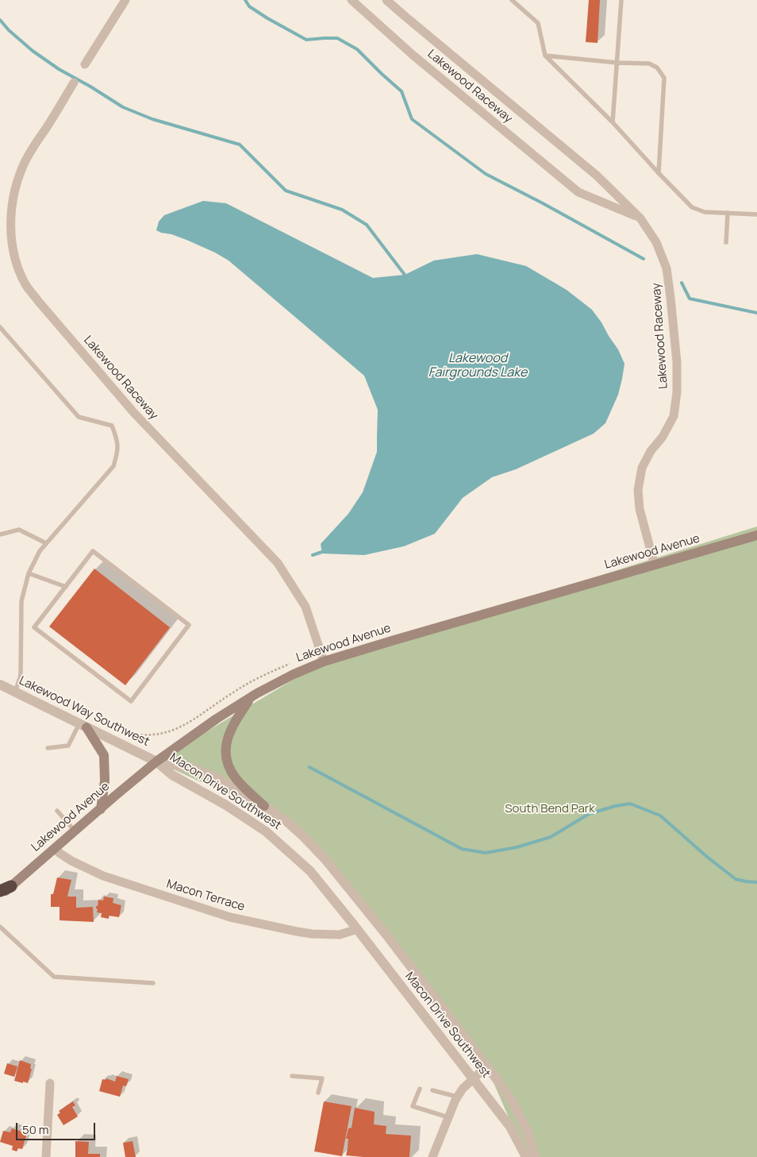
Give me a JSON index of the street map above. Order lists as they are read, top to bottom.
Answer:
{
  "streets": {
    "main road": ["Lakewood Avenue"],
    "street": [
      "Lakewood Raceway",
      "Lakewood Way Southwest",
      "Macon Drive Southwest",
      "Macon Terrace"
    ]
  },
  "crossings": [
    ["Lakewood Raceway", "Lakewood Avenue"],
    ["Lakewood Avenue", "Lakewood Way Southwest"],
    ["Lakewood Avenue", "Macon Drive Southwest"],
    ["Lakewood Avenue", "Macon Terrace"],
    ["Lakewood Way Southwest", "Macon Drive Southwest"],
    ["Macon Drive Southwest", "Macon Terrace"]
  ],
  "water": ["Lakewood Fairgrounds Lake"],
  "parks": ["South Bend Park"],
  "scale_bar": "50 m"
}
